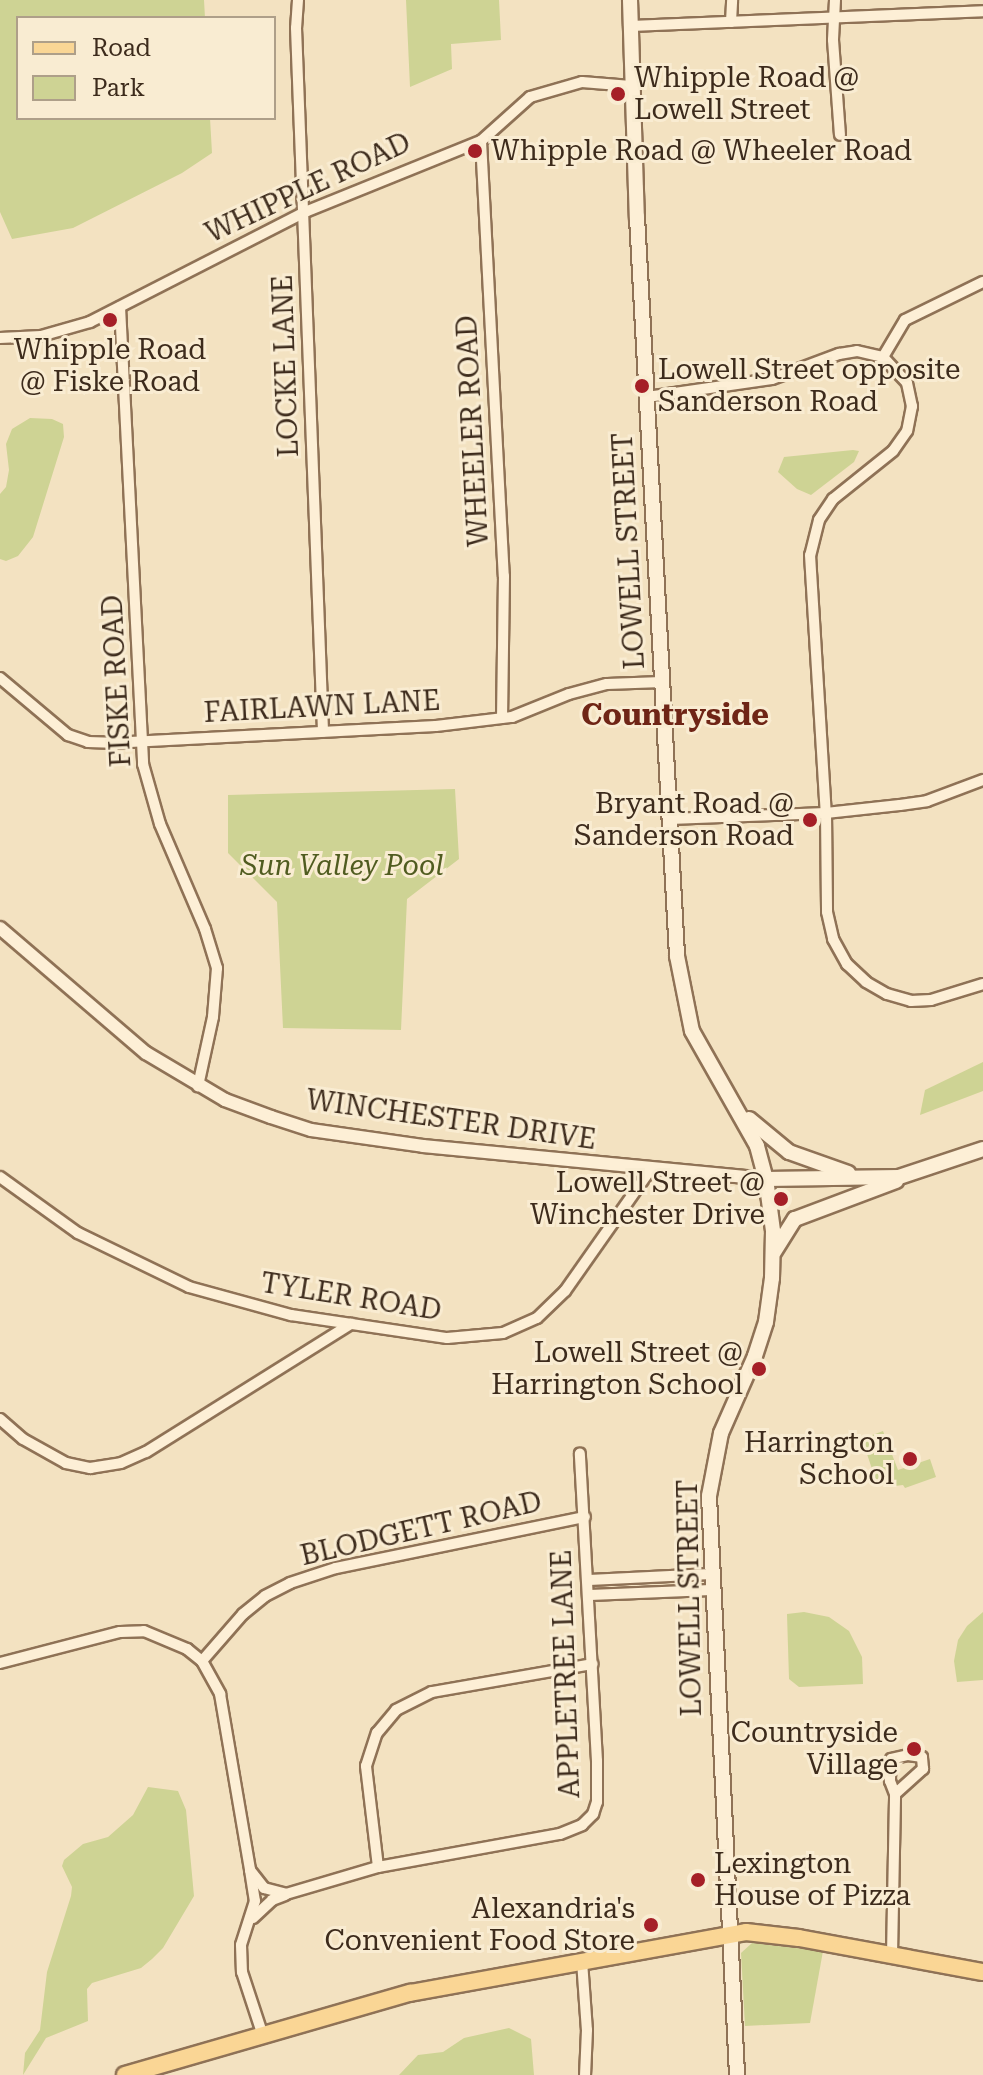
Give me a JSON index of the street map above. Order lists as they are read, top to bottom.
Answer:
{
  "streets": {
    "main road": ["LOWELL STREET"],
    "street": [
      "WHIPPLE ROAD",
      "LOCKE LANE",
      "WHEELER ROAD",
      "FISKE ROAD",
      "FAIRLAWN LANE",
      "WINCHESTER DRIVE",
      "TYLER ROAD",
      "BLODGETT ROAD",
      "APPLETREE LANE"
    ]
  },
  "crossings": [
    ["WHIPPLE ROAD", "LOCKE LANE"],
    ["WHIPPLE ROAD", "WHEELER ROAD"],
    ["WHIPPLE ROAD", "LOWELL STREET"],
    ["WHIPPLE ROAD", "FISKE ROAD"],
    ["LOCKE LANE", "FAIRLAWN LANE"],
    ["WHEELER ROAD", "FAIRLAWN LANE"],
    ["LOWELL STREET", "FAIRLAWN LANE"],
    ["LOWELL STREET", "WINCHESTER DRIVE"],
    ["FISKE ROAD", "FAIRLAWN LANE"],
    ["FISKE ROAD", "WINCHESTER DRIVE"],
    ["WINCHESTER DRIVE", "TYLER ROAD"],
    ["BLODGETT ROAD", "APPLETREE LANE"]
  ],
  "districts": ["Countryside"],
  "parks": ["Sun Valley Pool"],
  "places": [
    "Whipple Road @ Lowell Street",
    "Whipple Road @ Wheeler Road",
    "Whipple Road @ Fiske Road",
    "Lowell Street opposite Sanderson Road",
    "Bryant Road @ Sanderson Road",
    "Lowell Street @ Winchester Drive",
    "Lowell Street @ Harrington School",
    "Harrington School",
    "Countryside Village",
    "Lexington House of Pizza",
    "Alexandria's Convenient Food Store"
  ],
  "legend": ["Road", "Park"]
}
